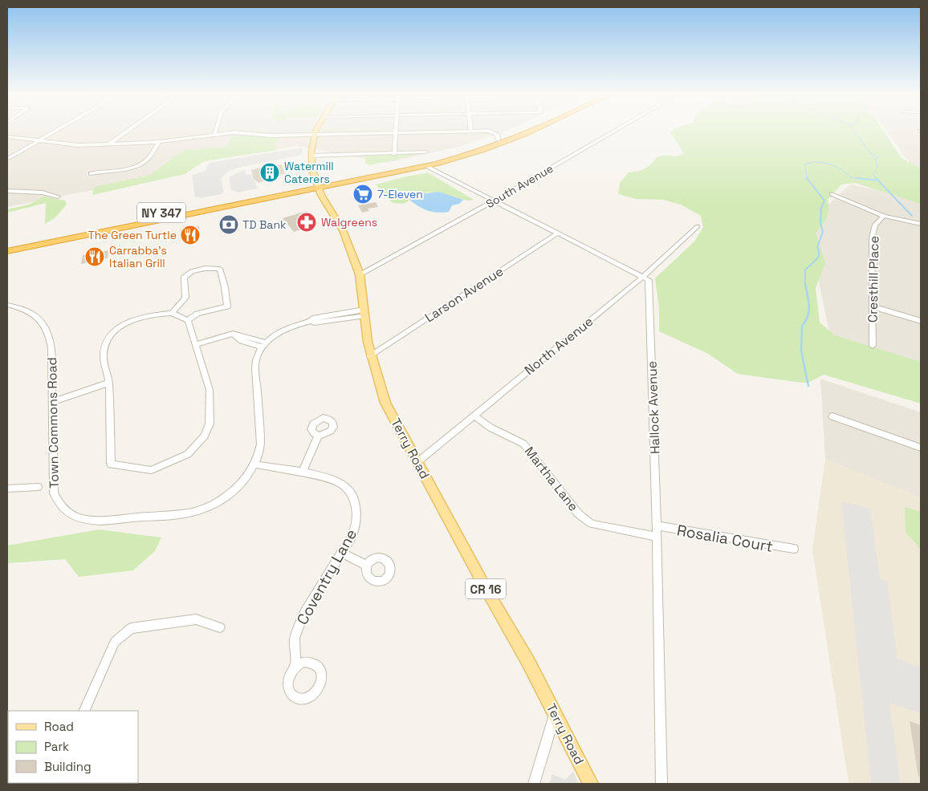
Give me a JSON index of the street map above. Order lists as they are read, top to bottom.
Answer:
{
  "streets": {
    "highway": ["NY 347"],
    "main road": ["Terry Road", "CR 16"],
    "street": [
      "South Avenue",
      "Cresthill Place",
      "Larson Avenue",
      "North Avenue",
      "Hallock Avenue",
      "Town Commons Road",
      "Martha Lane",
      "Rosalia Court",
      "Coventry Lane"
    ]
  },
  "crossings": [
    ["South Avenue", "Terry Road"],
    ["NY 347", "Terry Road"],
    ["Larson Avenue", "Terry Road"],
    ["North Avenue", "Hallock Avenue"],
    ["North Avenue", "Terry Road"],
    ["North Avenue", "Martha Lane"],
    ["Hallock Avenue", "Martha Lane"],
    ["Hallock Avenue", "Rosalia Court"],
    ["Town Commons Road", "Coventry Lane"]
  ],
  "places": {
    "building": ["Watermill Caterers"],
    "supermarket": ["7-Eleven"],
    "pharmacy": ["Walgreens"],
    "bank": ["TD Bank"],
    "restaurant": ["The Green Turtle", "Carrabba's Italian Grill"]
  },
  "legend": ["Road", "Park", "Building"]
}
